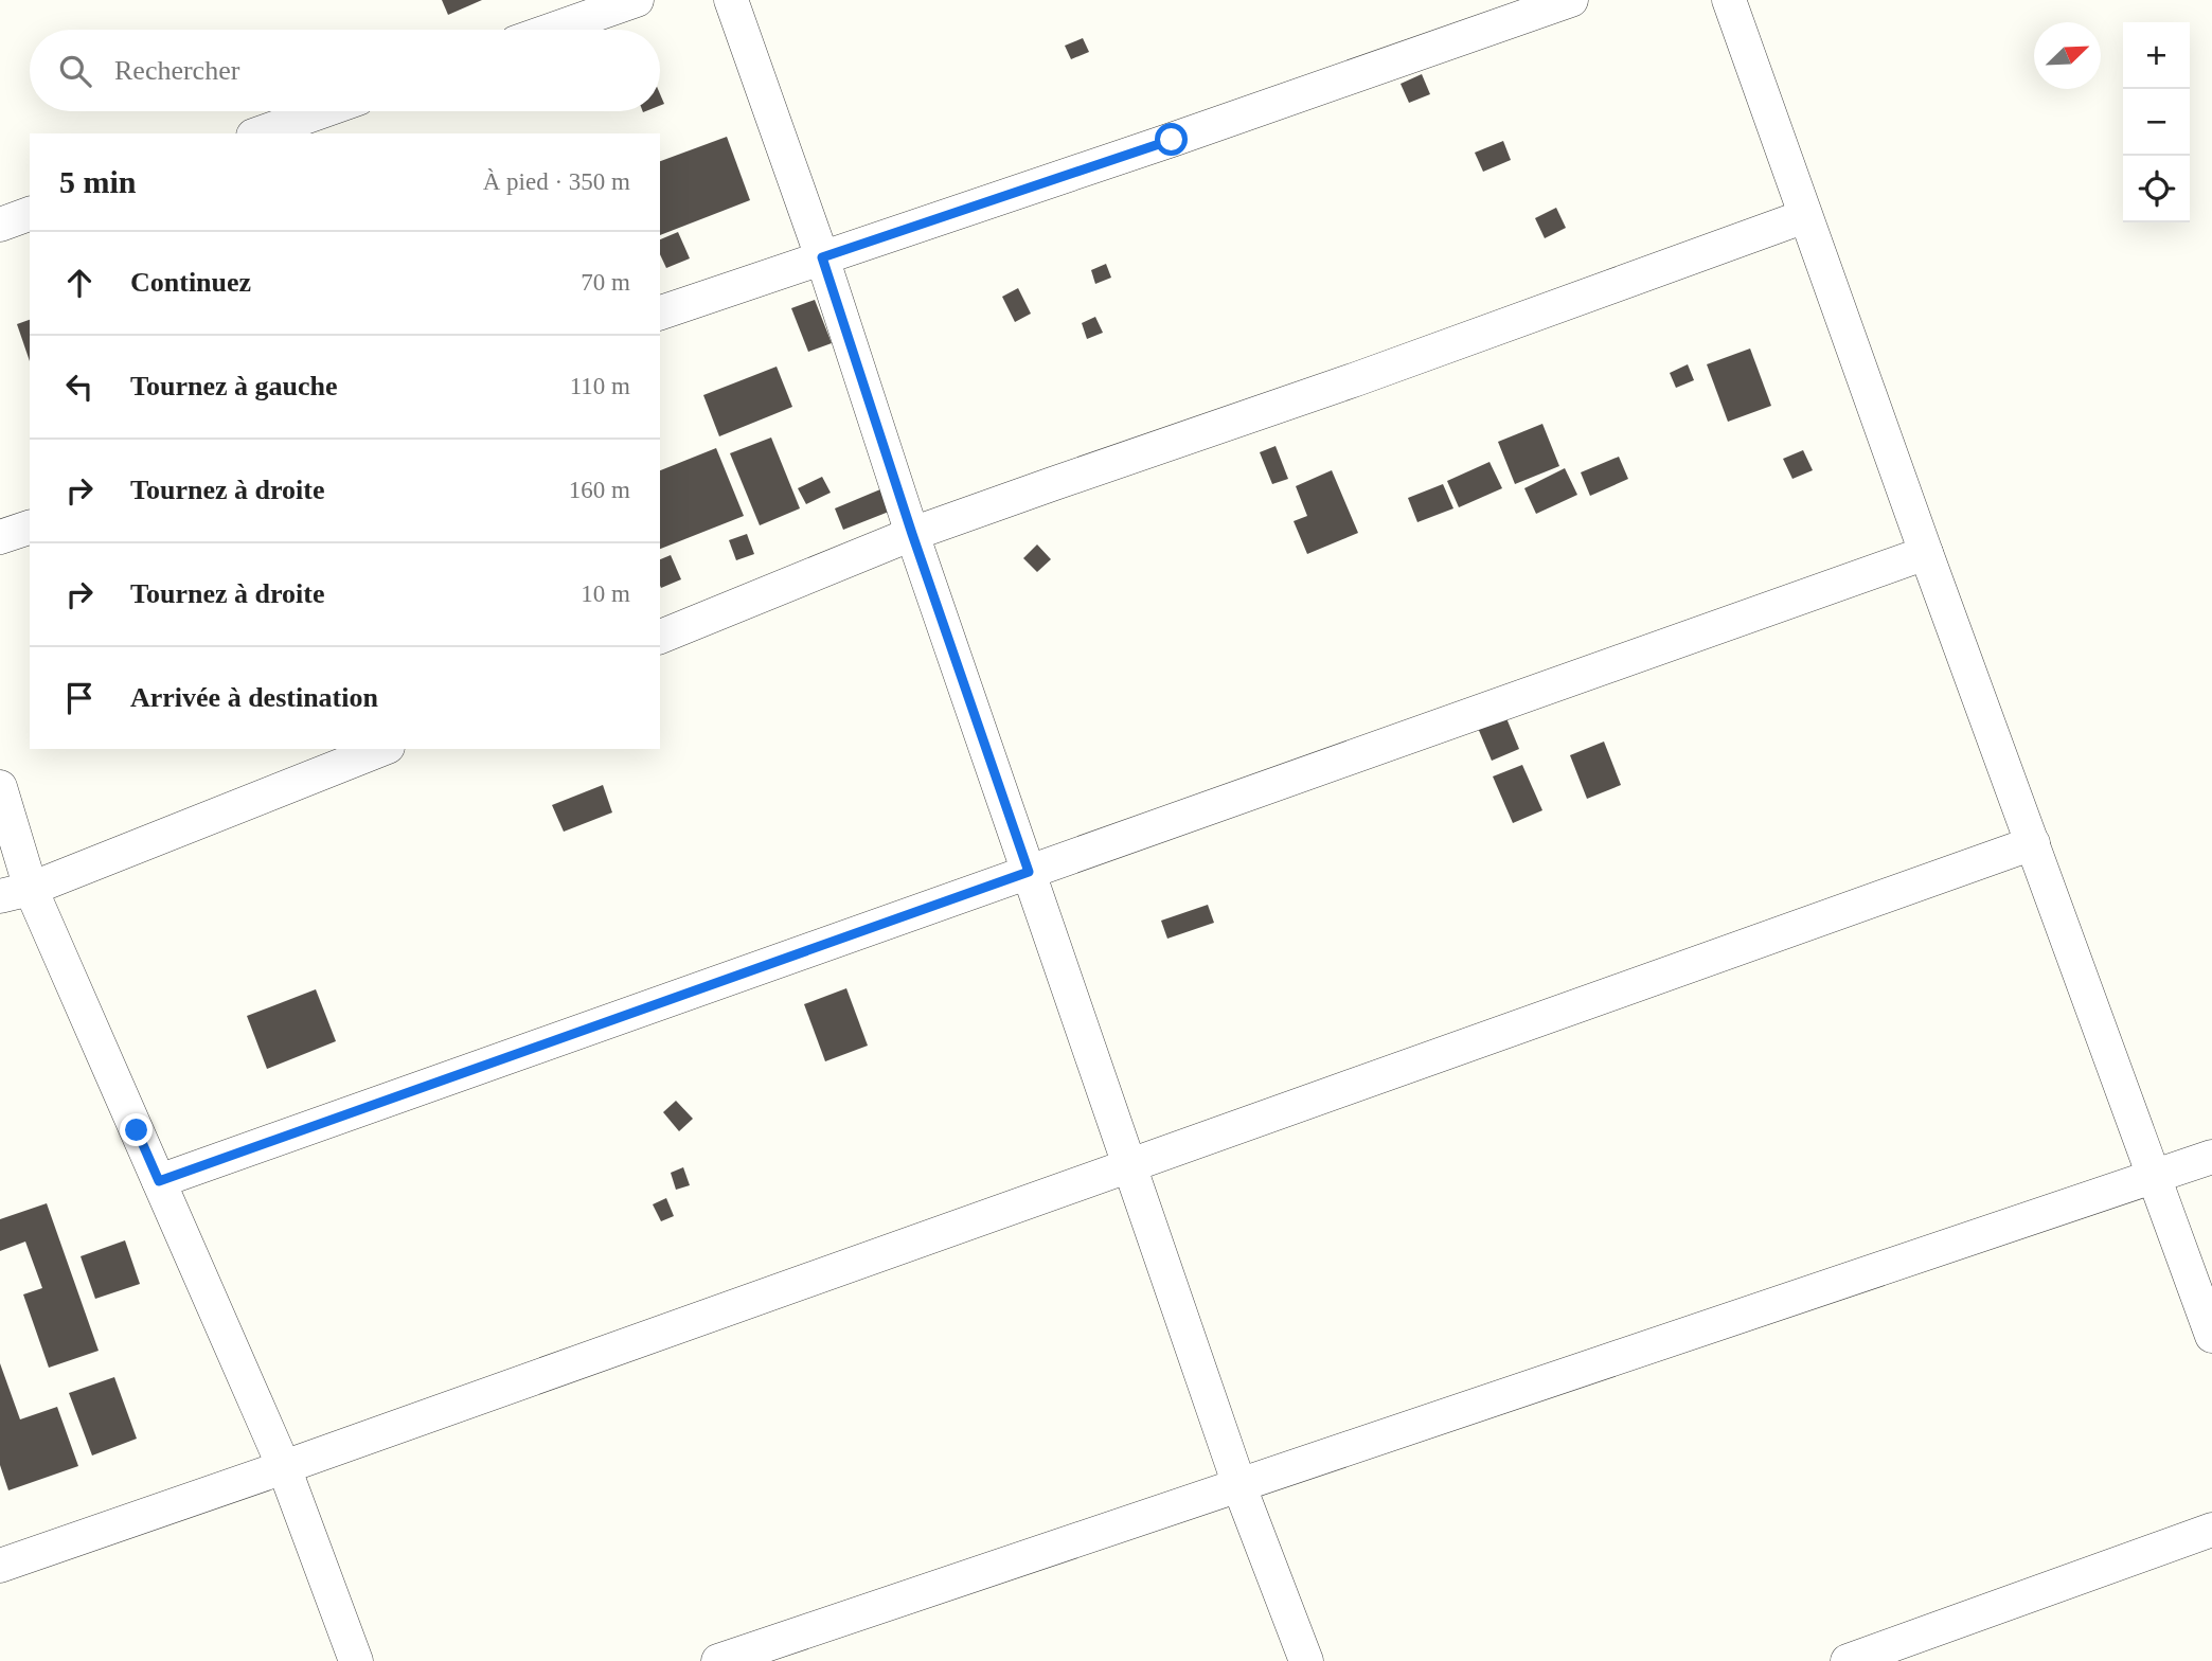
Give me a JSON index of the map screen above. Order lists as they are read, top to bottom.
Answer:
{
  "north": "top right",
  "page": {
    "map_buttons": ["+", "−"],
    "search": "Rechercher",
    "heading": ["5 min", "À pied · 350 m"],
    "list": [
      ["Continuez", "70 m"],
      ["Tournez à gauche", "110 m"],
      ["Tournez à droite", "160 m"],
      ["Tournez à droite", "10 m"],
      "Arrivée à destination"
    ]
  }
}
